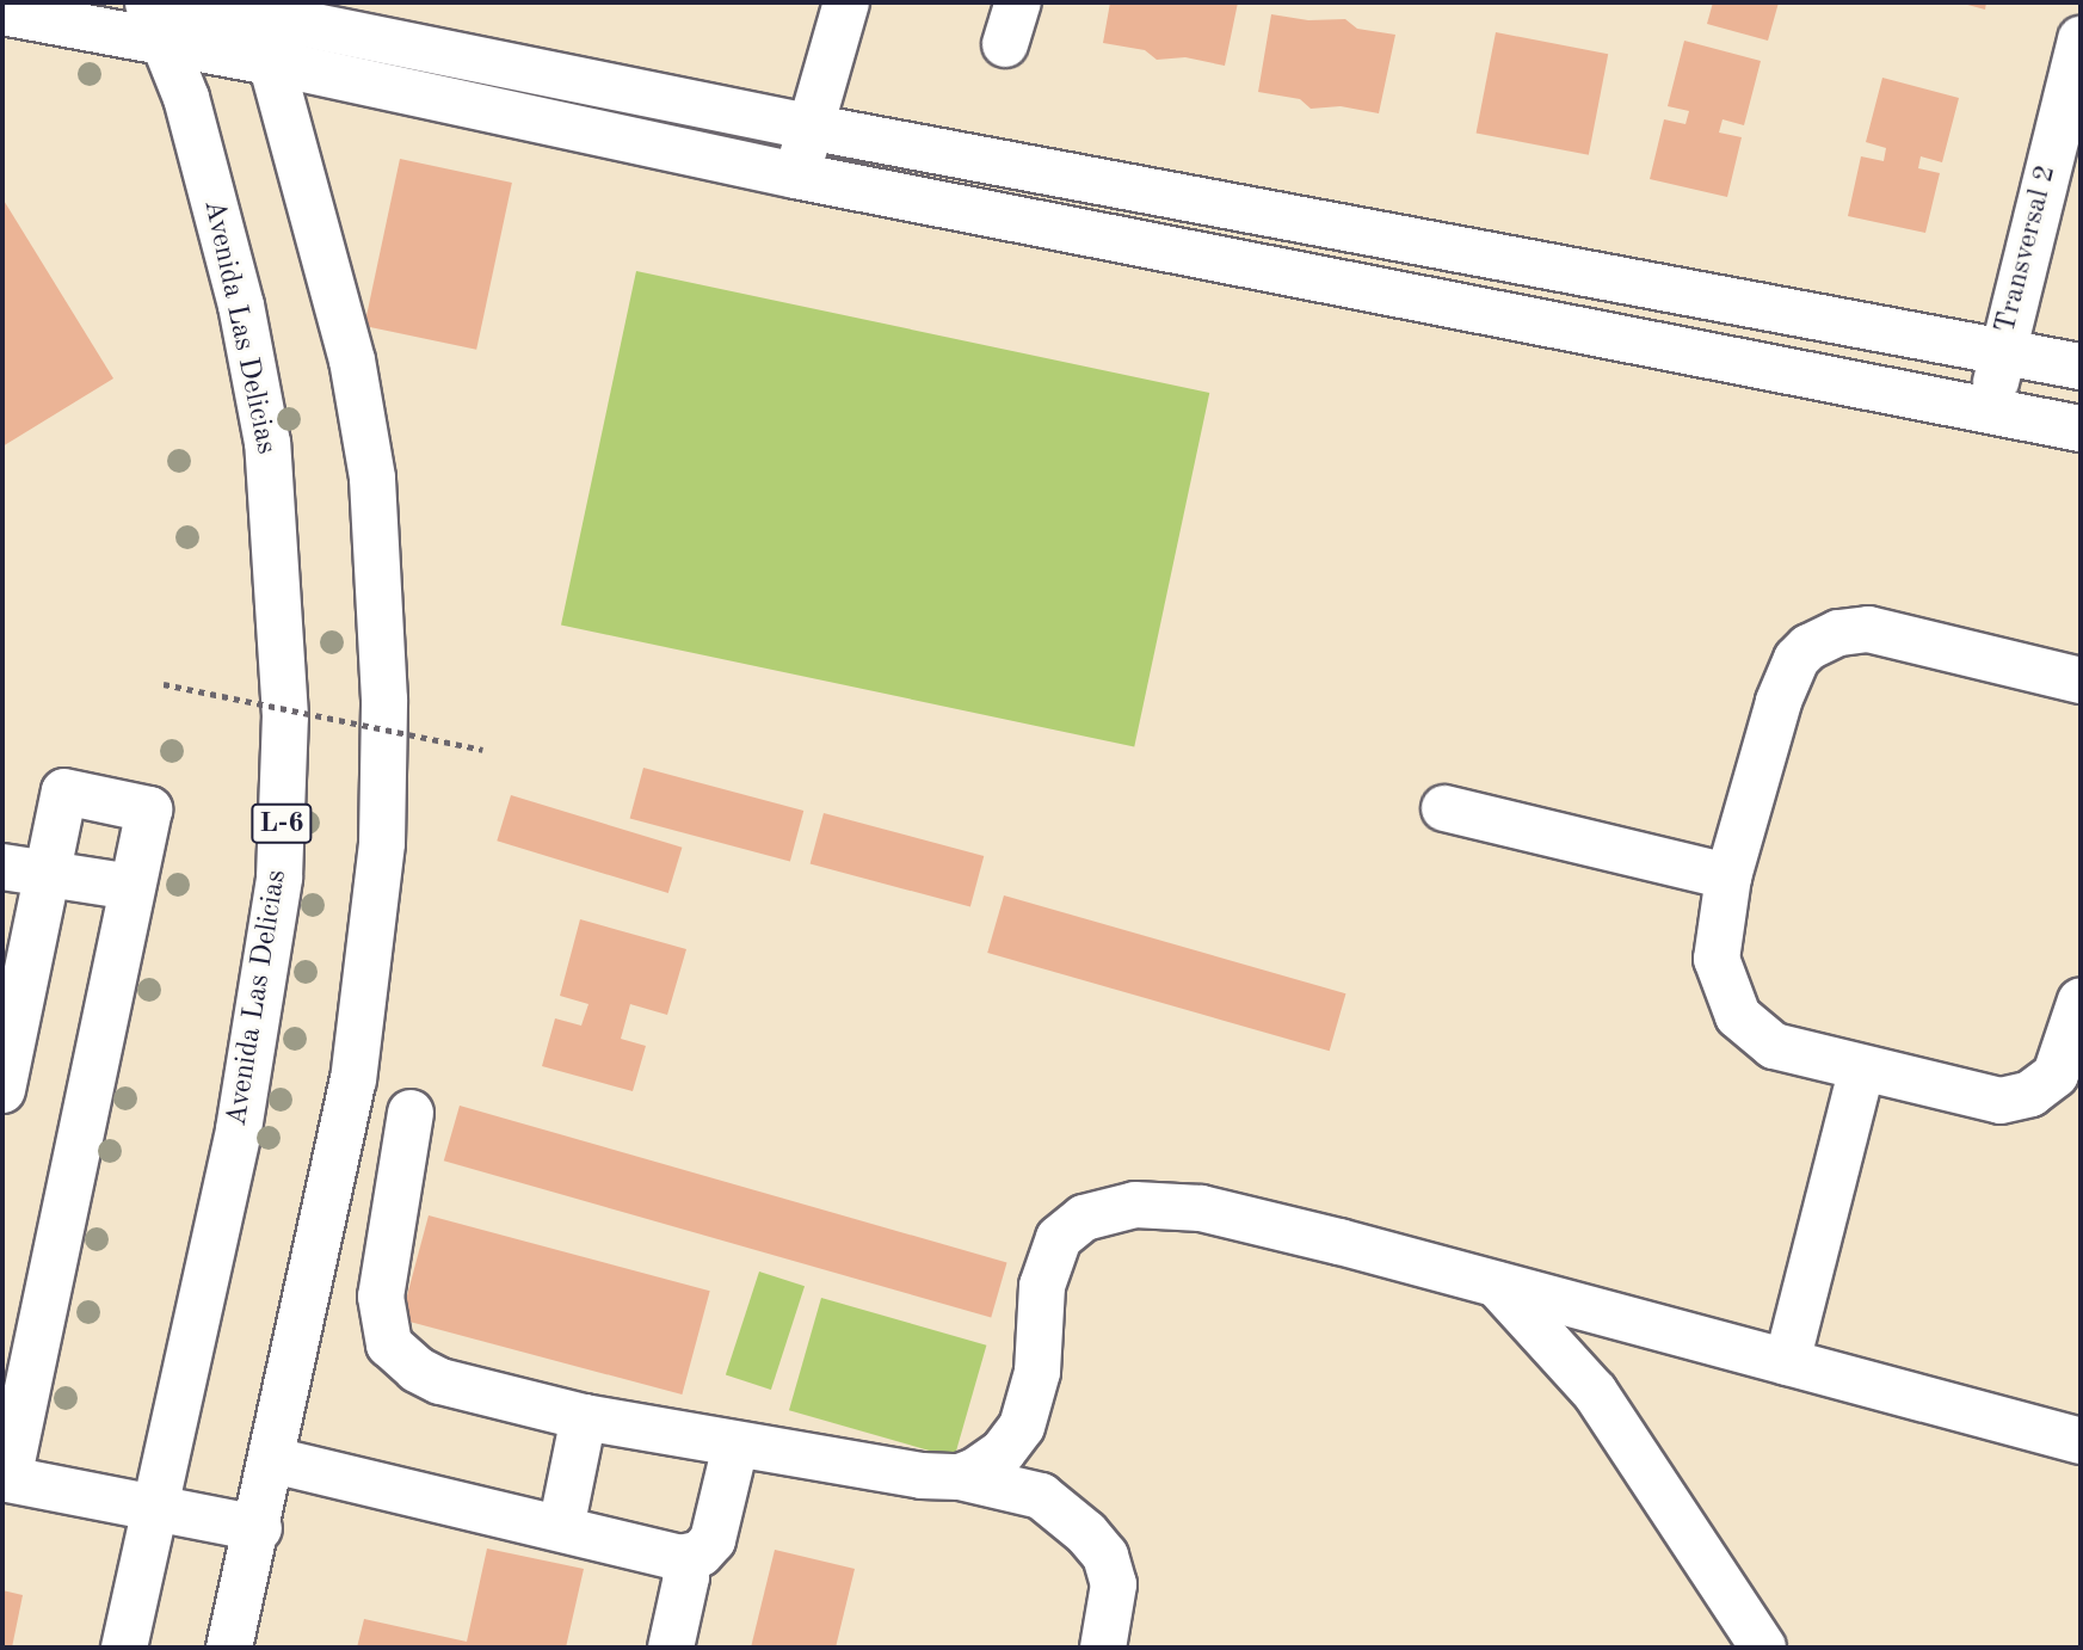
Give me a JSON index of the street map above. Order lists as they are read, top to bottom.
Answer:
{
  "streets": {
    "street": ["Transversal 2", "Avenida Las Delicias", "L-6"]
  }
}
